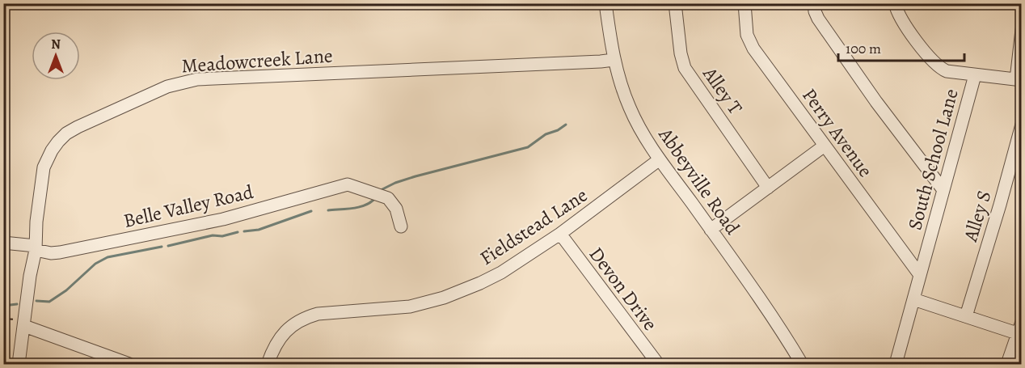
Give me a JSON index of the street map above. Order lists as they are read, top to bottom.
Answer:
{
  "streets": {
    "street": [
      "Meadowcreek Lane",
      "Alley T",
      "Perry Avenue",
      "South School Lane",
      "Abbeyville Road",
      "Belle Valley Road",
      "Alley S",
      "Fieldstead Lane",
      "Devon Drive"
    ]
  },
  "crossings": [
    ["Meadowcreek Lane", "Abbeyville Road"],
    ["Meadowcreek Lane", "Belle Valley Road"],
    ["Perry Avenue", "South School Lane"],
    ["Abbeyville Road", "Fieldstead Lane"],
    ["Fieldstead Lane", "Devon Drive"]
  ],
  "scale_bar": "100 m",
  "north": "top"
}
